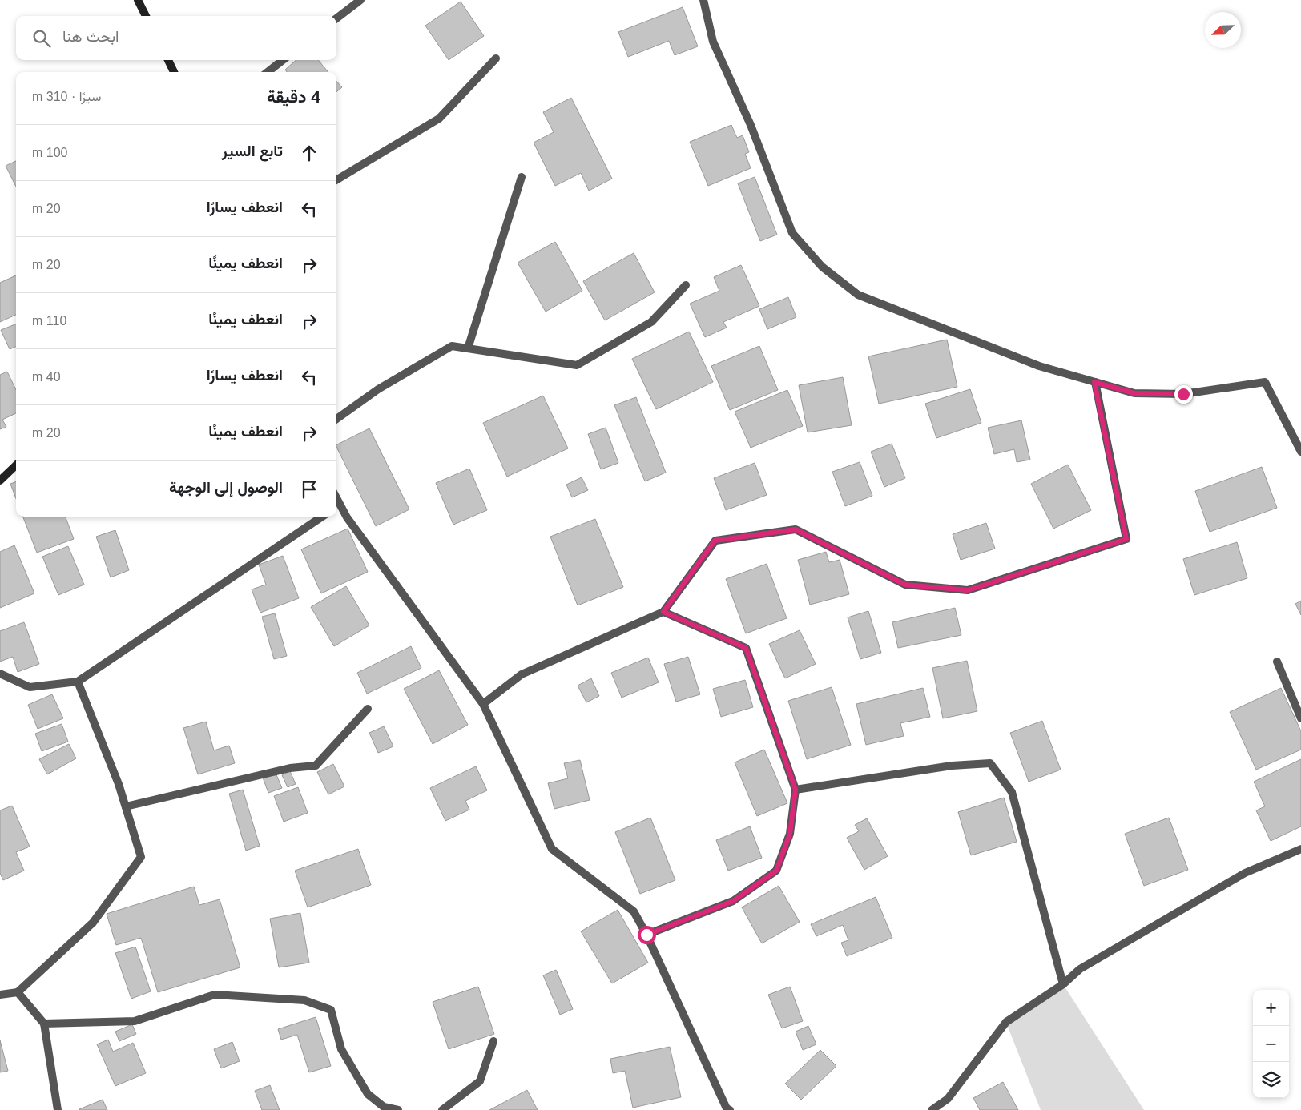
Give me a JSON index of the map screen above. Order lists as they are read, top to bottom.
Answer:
{
  "north": "bottom left",
  "page": {
    "search": "ابحث هنا",
    "heading": ["4 دقيقة", "سيرًا · 310 m"],
    "list": [
      ["تابع السير", "100 m"],
      ["انعطف يسارًا", "20 m"],
      ["انعطف يمينًا", "20 m"],
      ["انعطف يمينًا", "110 m"],
      ["انعطف يسارًا", "40 m"],
      ["انعطف يمينًا", "20 m"],
      "الوصول إلى الوجهة"
    ],
    "map_buttons": ["+", "−"]
  }
}
